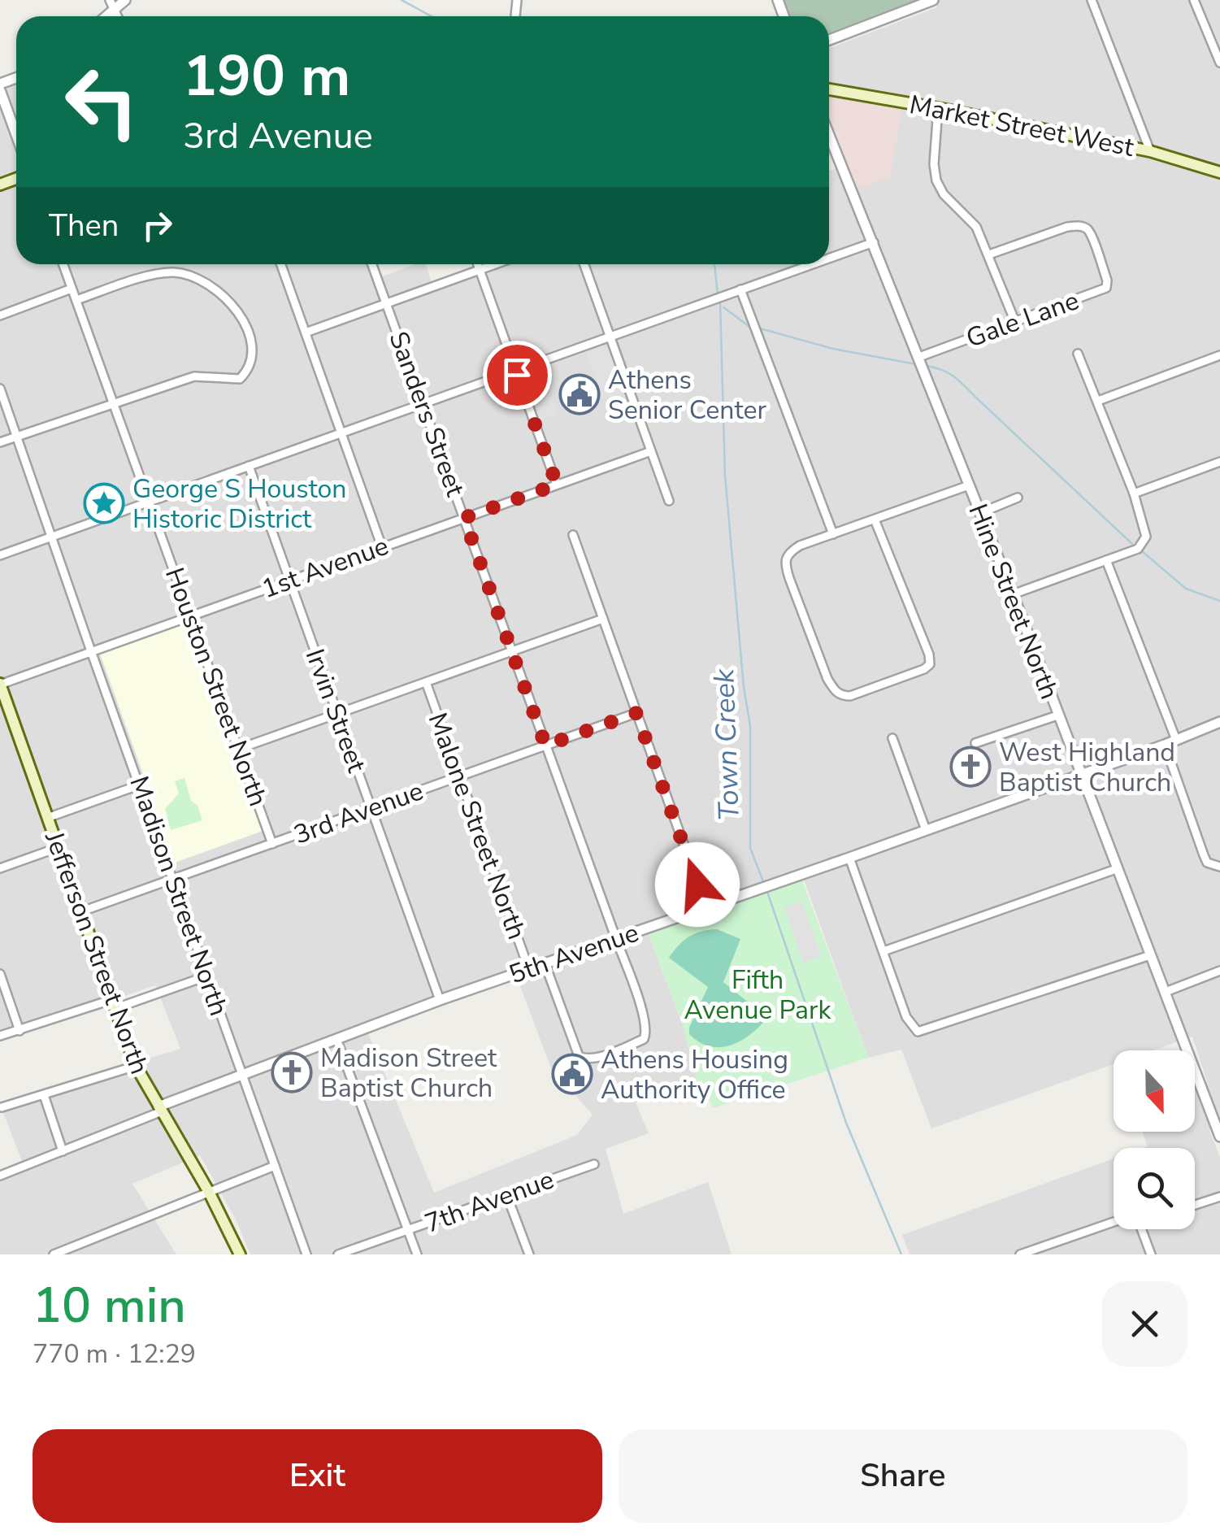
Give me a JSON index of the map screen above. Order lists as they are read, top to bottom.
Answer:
{
  "streets": {
    "main road": ["Market Street West", "Jefferson Street North"],
    "street": [
      "Gale Lane",
      "Sanders Street",
      "1st Avenue",
      "Hine Street North",
      "Houston Street North",
      "Irvin Street",
      "3rd Avenue",
      "Malone Street North",
      "Madison Street North",
      "5th Avenue",
      "7th Avenue"
    ]
  },
  "crossings": [
    ["Gale Lane", "Hine Street North"],
    ["Sanders Street", "1st Avenue"],
    ["Sanders Street", "3rd Avenue"],
    ["Sanders Street", "5th Avenue"],
    ["1st Avenue", "Houston Street North"],
    ["1st Avenue", "Irvin Street"],
    ["1st Avenue", "Madison Street North"],
    ["1st Avenue", "Jefferson Street North"],
    ["Hine Street North", "5th Avenue"],
    ["Houston Street North", "3rd Avenue"],
    ["Irvin Street", "3rd Avenue"],
    ["Irvin Street", "5th Avenue"],
    ["3rd Avenue", "Malone Street North"],
    ["3rd Avenue", "Madison Street North"],
    ["3rd Avenue", "Jefferson Street North"],
    ["Malone Street North", "5th Avenue"],
    ["Madison Street North", "5th Avenue"],
    ["Jefferson Street North", "5th Avenue"]
  ],
  "water": ["Town Creek"],
  "parks": ["Fifth Avenue Park"],
  "places": {
    "public building": ["Athens Senior Center", "Athens Housing Authority Office"],
    "place": ["George S Houston Historic District"],
    "church": ["West Highland Baptist Church", "Madison Street Baptist Church"]
  },
  "north": "bottom",
  "page": {
    "turn": ["190 m", "3rd Avenue"],
    "then": "Then",
    "heading": ["10 min", "770 m · 12:29"],
    "buttons": ["Exit", "Share"]
  }
}
